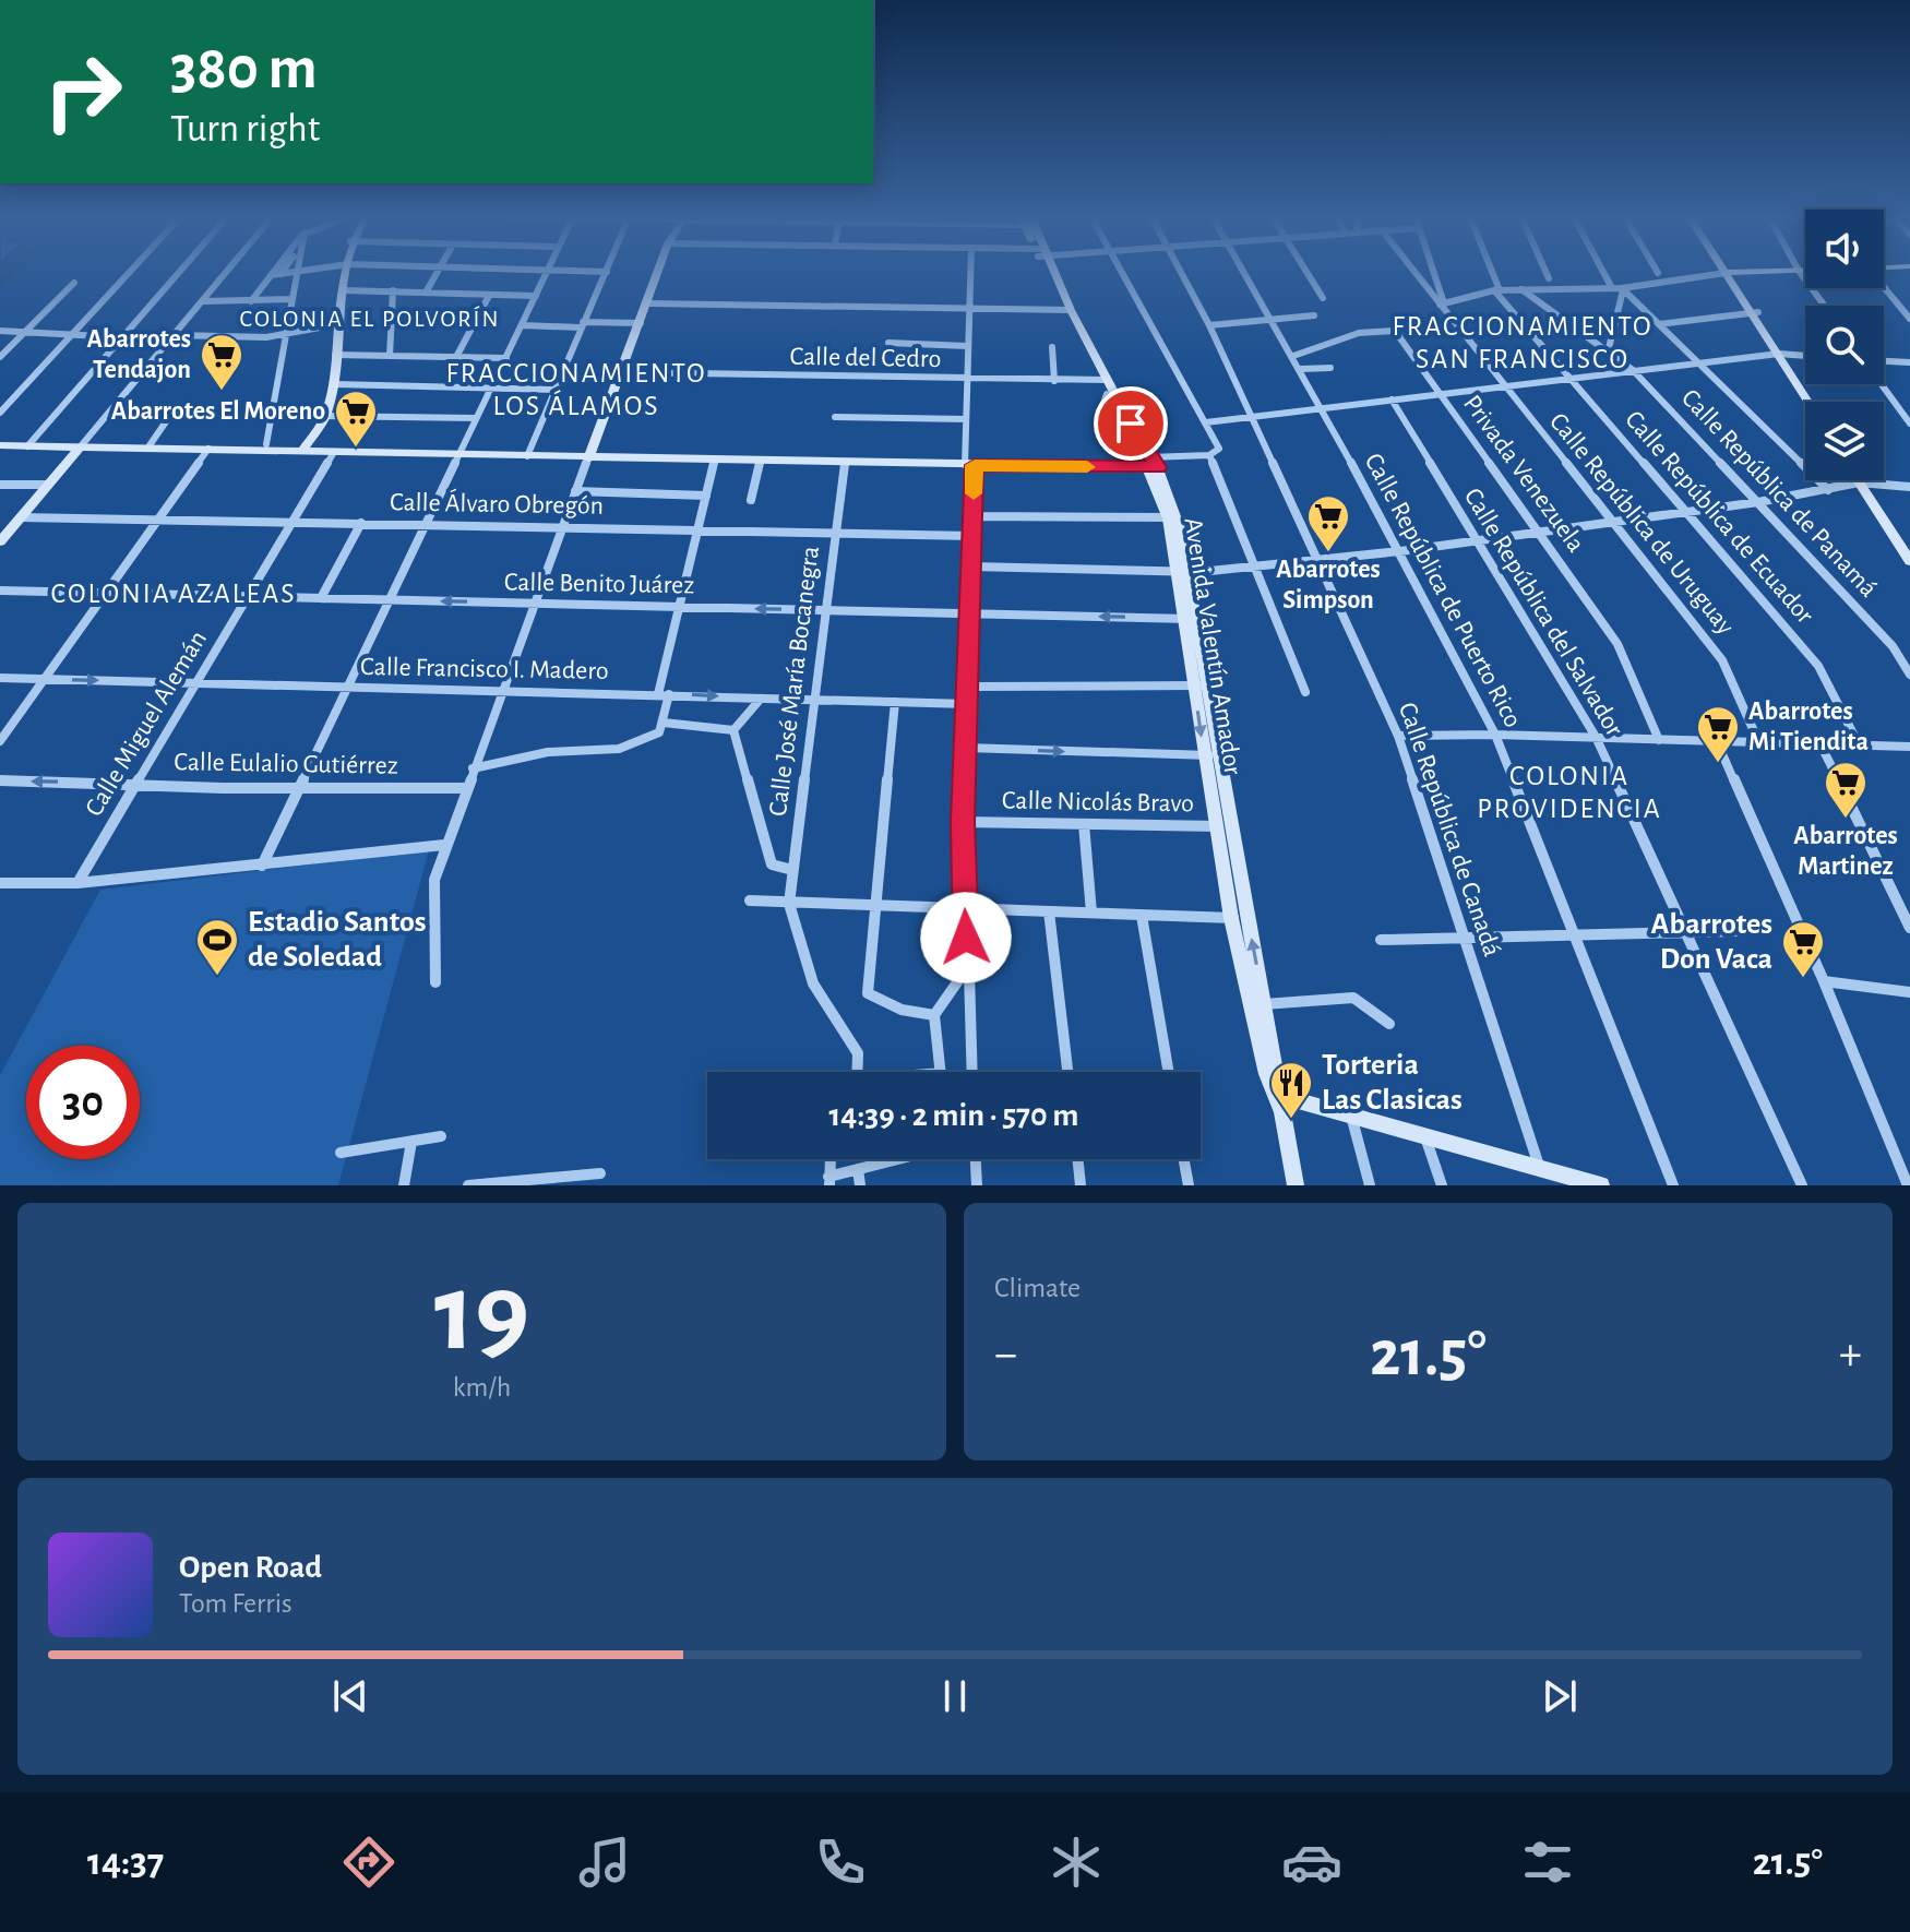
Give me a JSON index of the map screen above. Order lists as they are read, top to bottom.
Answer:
{
  "streets": {
    "main road": ["Avenida Valentín Amador"],
    "street": [
      "Calle del Cedro",
      "Privada Venezuela",
      "Calle República de Panamá",
      "Calle Álvaro Obregón",
      "Calle República de Ecuador",
      "Calle República de Uruguay",
      "Calle Benito Juárez",
      "Calle República de Puerto Rico",
      "Calle República del Salvador",
      "Calle Francisco I. Madero",
      "Calle José María Bocanegra",
      "Calle Miguel Alemán",
      "Calle Eulalio Gutiérrez",
      "Calle Nicolás Bravo",
      "Calle República de Canadá"
    ]
  },
  "crossings": [
    ["Calle del Cedro", "Avenida Valentín Amador"],
    ["Privada Venezuela", "Calle República de Puerto Rico"],
    ["Calle Álvaro Obregón", "Calle José María Bocanegra"],
    ["Calle Álvaro Obregón", "Calle Miguel Alemán"],
    ["Calle Benito Juárez", "Avenida Valentín Amador"],
    ["Calle Benito Juárez", "Calle José María Bocanegra"],
    ["Calle Benito Juárez", "Calle Miguel Alemán"],
    ["Avenida Valentín Amador", "Calle Nicolás Bravo"],
    ["Calle Francisco I. Madero", "Calle José María Bocanegra"],
    ["Calle Francisco I. Madero", "Calle Miguel Alemán"],
    ["Calle Miguel Alemán", "Calle Eulalio Gutiérrez"]
  ],
  "districts": [
    "COLONIA EL POLVORÍN",
    "FRACCIONAMIENTO SAN FRANCISCO",
    "FRACCIONAMIENTO LOS ÁLAMOS",
    "COLONIA AZALEAS",
    "COLONIA PROVIDENCIA"
  ],
  "places": {
    "supermarket": [
      "Abarrotes Tendajon",
      "Abarrotes El Moreno",
      "Abarrotes Simpson",
      "Abarrotes Mi Tiendita",
      "Abarrotes Martinez",
      "Abarrotes Don Vaca"
    ],
    "sports": ["Estadio Santos de Soledad"],
    "restaurant": ["Torteria Las Clasicas"]
  },
  "page": {
    "turn": ["380 m", "Turn right"],
    "limit": "30",
    "trip": "14:39 · 2 min · 570 m",
    "tile": [
      ["19", "km/h"],
      "Climate"
    ],
    "heat": ["−", "21.5°", "+"],
    "song": ["Open Road", "Tom Ferris"],
    "tabs": ["14:37", "21.5°"]
  }
}
